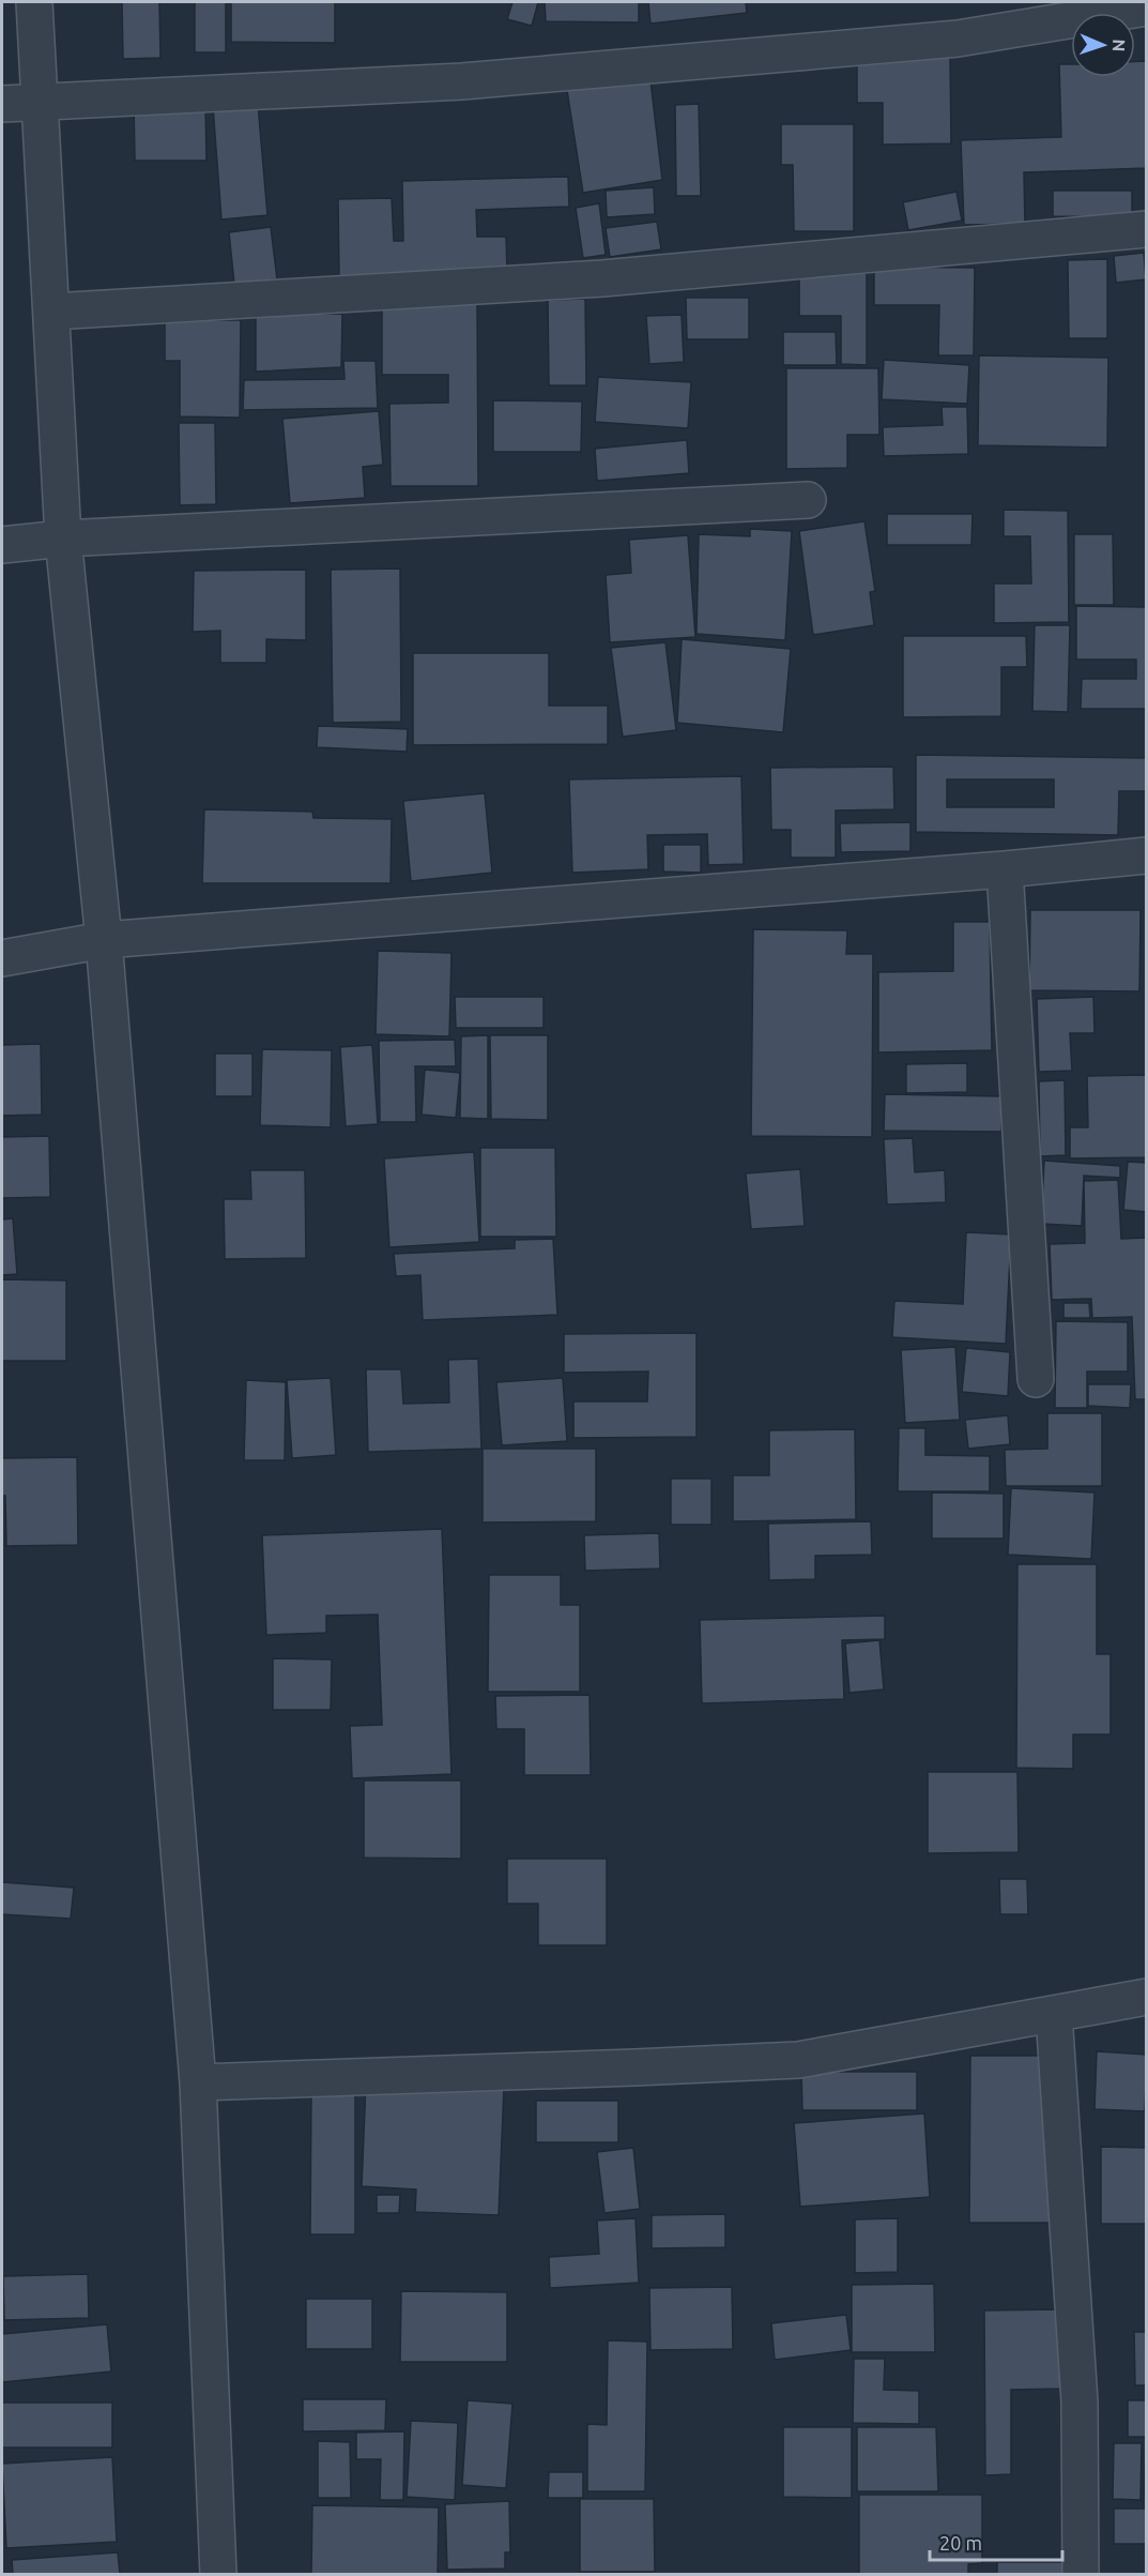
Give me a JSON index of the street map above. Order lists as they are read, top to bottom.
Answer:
{
  "scale_bar": "20 m",
  "north": "right"
}
